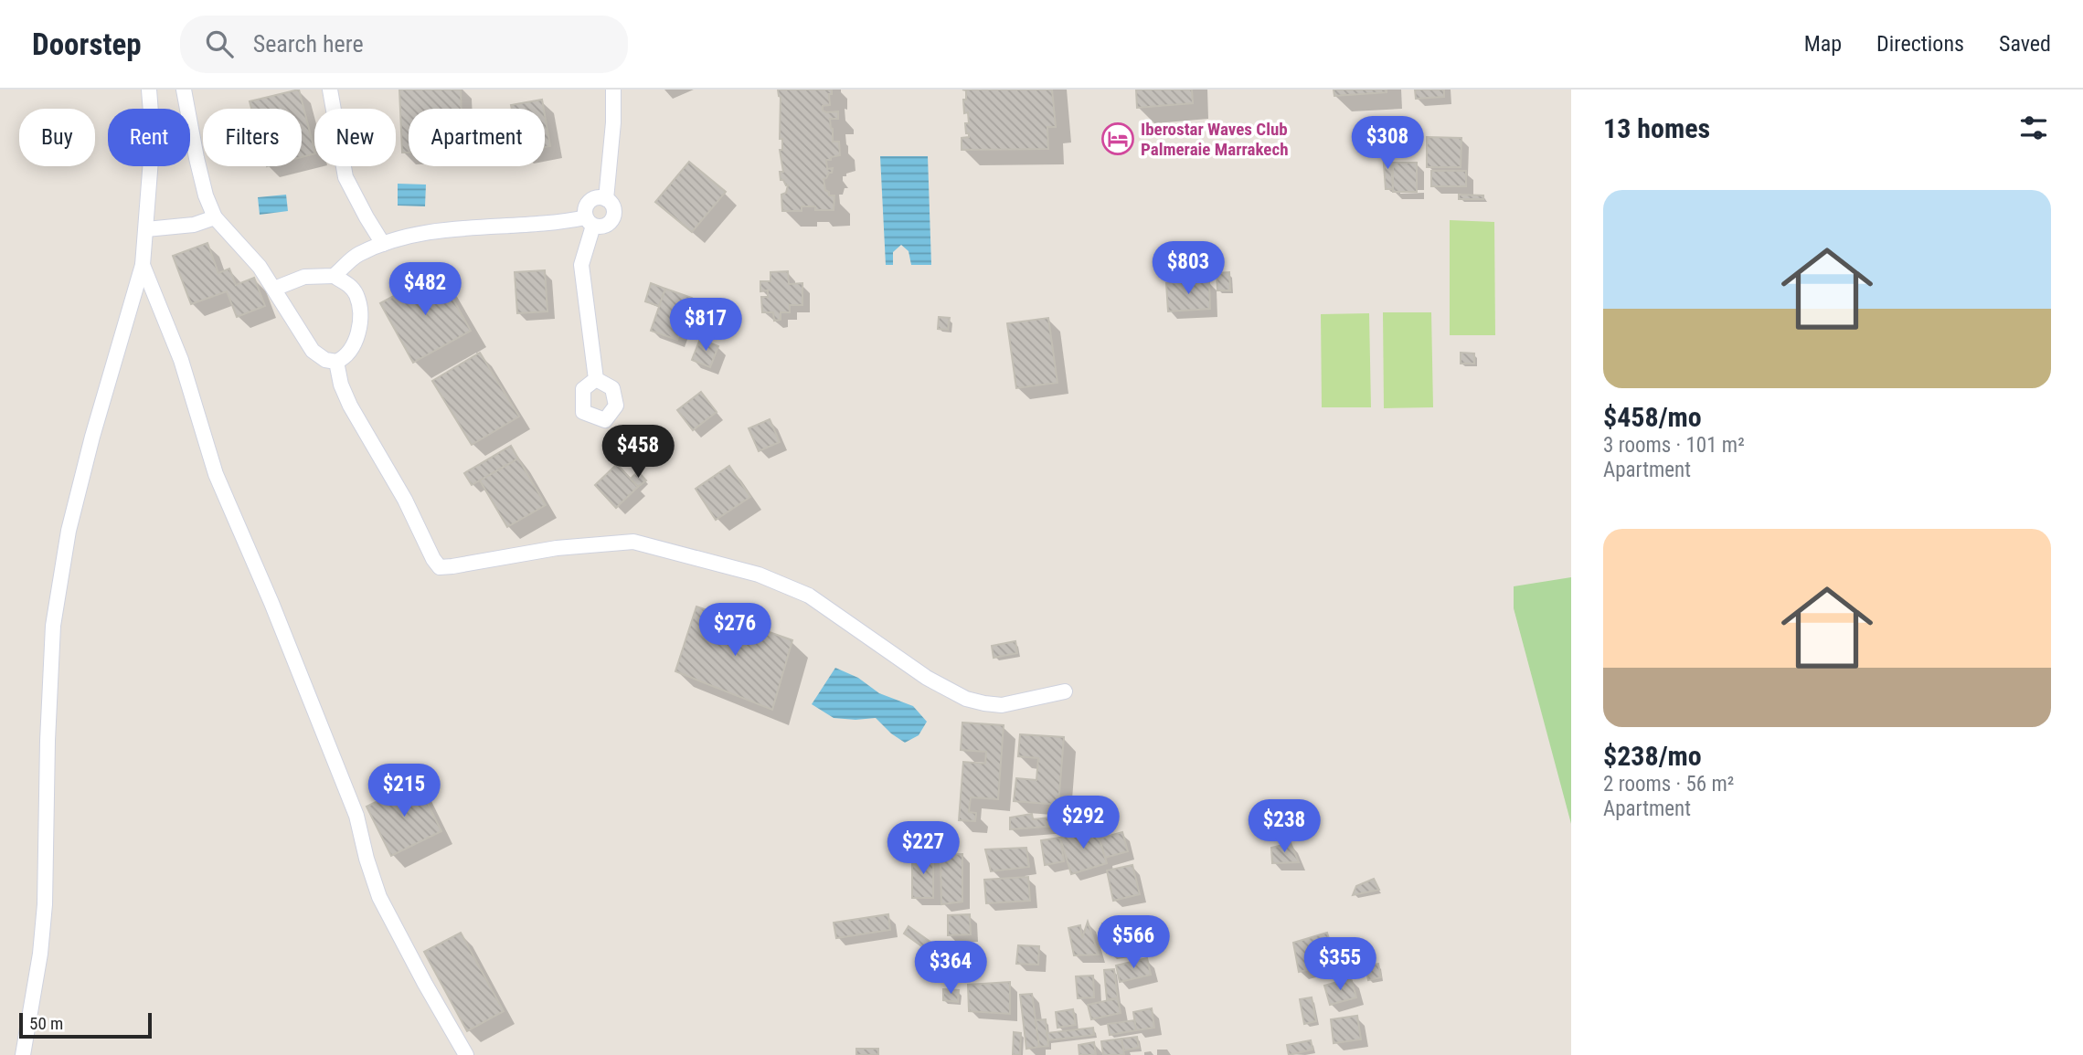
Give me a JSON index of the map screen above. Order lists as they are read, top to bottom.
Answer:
{
  "places": {
    "hotel": ["Iberostar Waves Club Palmeraie Marrakech"]
  },
  "scale_bar": "50 m",
  "page": {
    "header": "Doorstep",
    "search": "Search here",
    "nav": ["Map", "Directions", "Saved"],
    "heading": "13 homes",
    "chip": [
      "Buy",
      "Rent",
      "Filters",
      "New",
      "Apartment"
    ],
    "price": [
      "$308",
      "$803",
      "$482",
      "$817",
      "$458",
      "$276",
      "$215",
      "$292",
      "$238",
      "$227",
      "$566",
      "$355",
      "$364"
    ],
    "list": [
      {
        "name": "$458/mo",
        "note": "3 rooms · 101 m² · Apartment"
      },
      {
        "name": "$238/mo",
        "note": "2 rooms · 56 m² · Apartment"
      }
    ],
    "scale": "50 m"
  }
}
